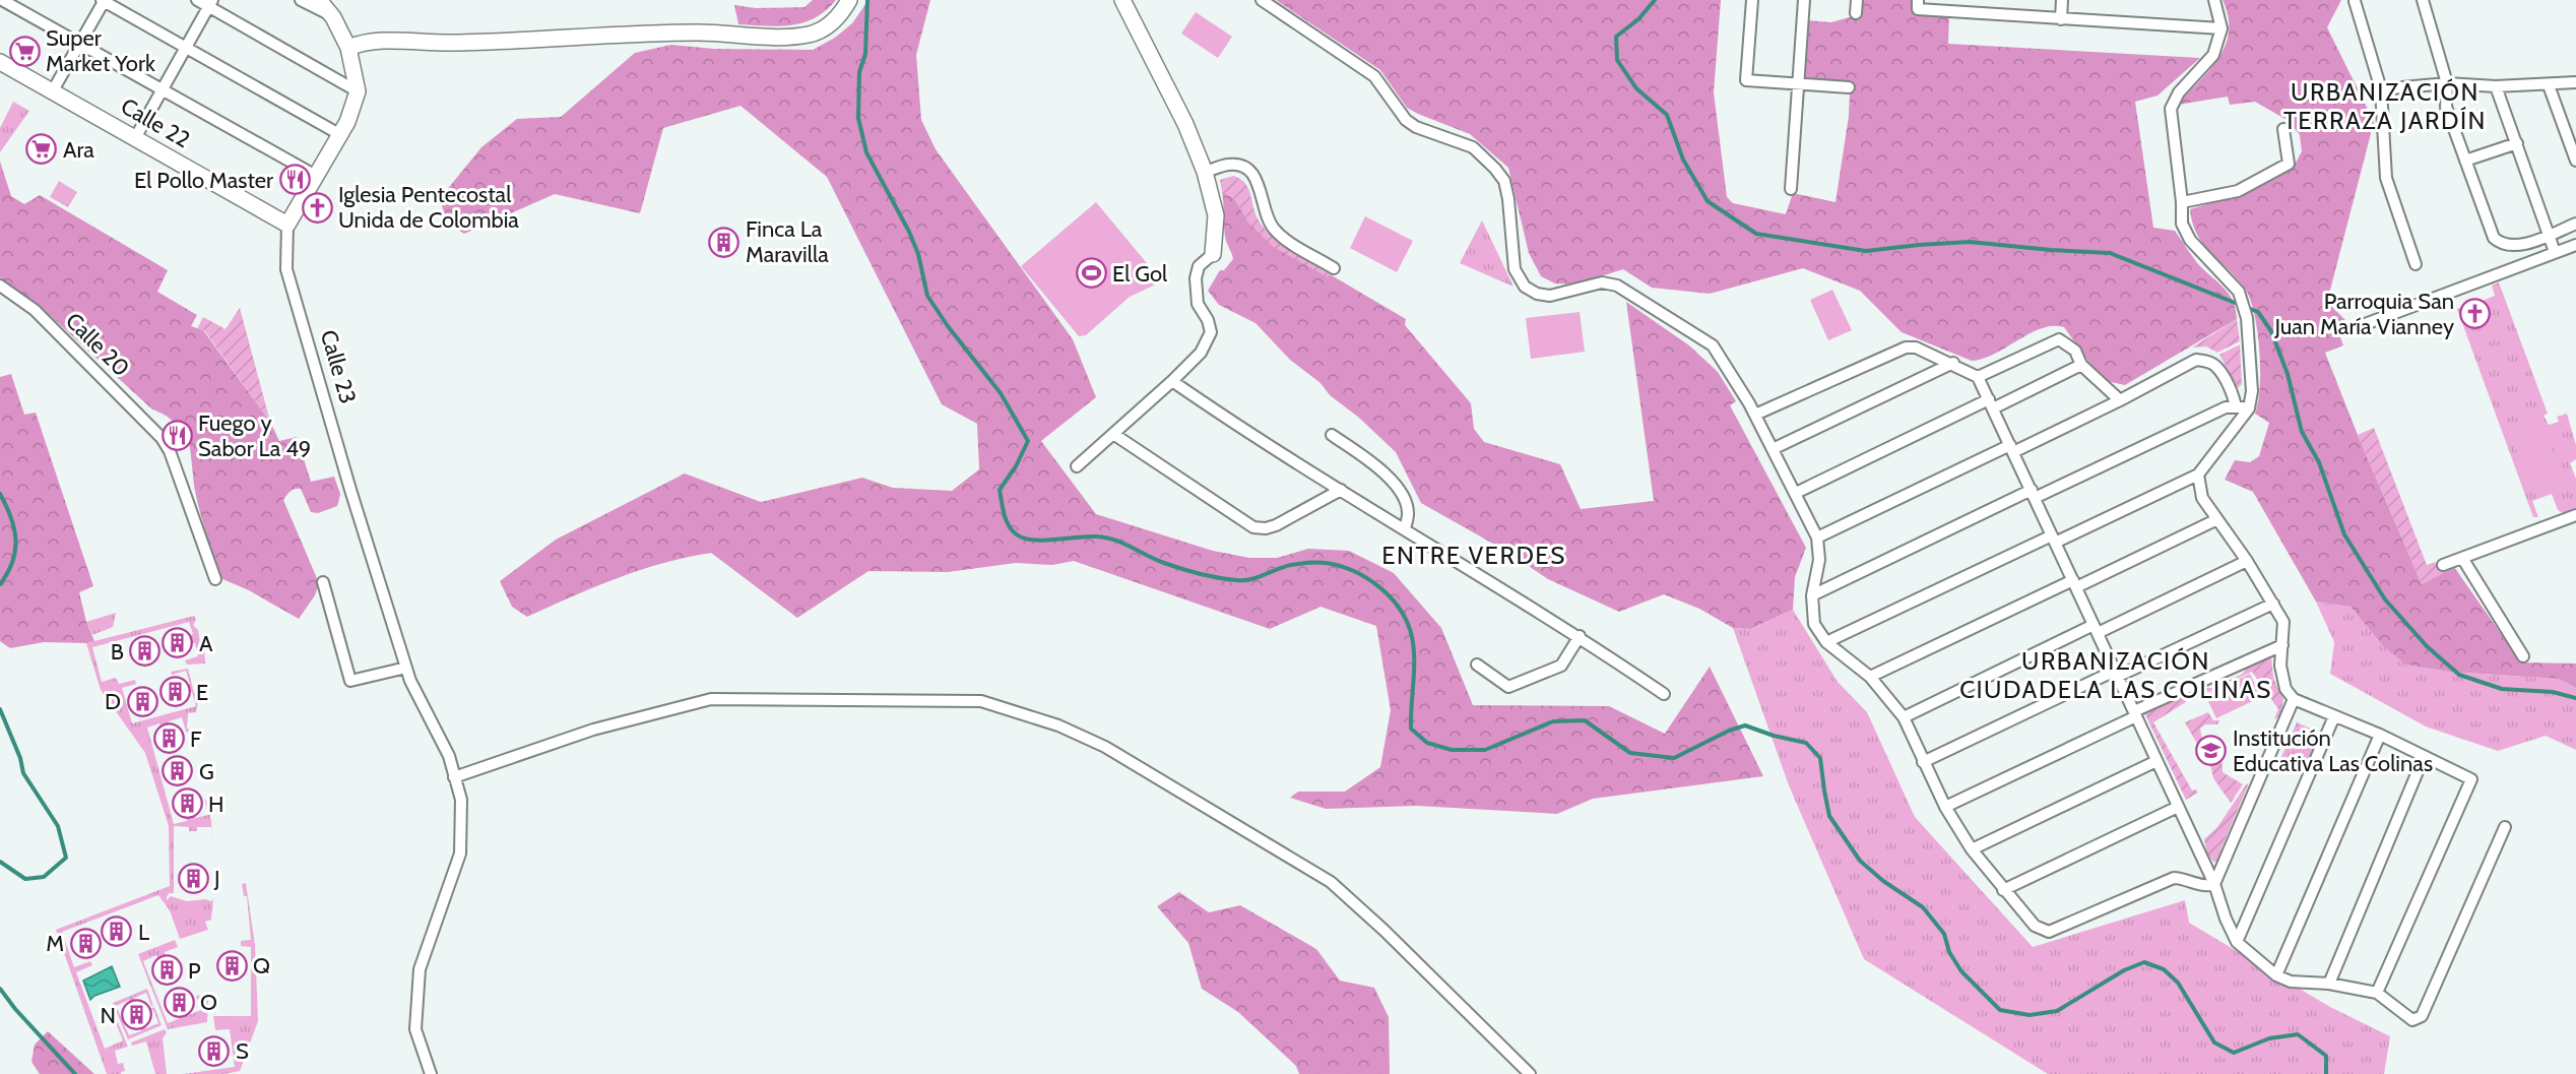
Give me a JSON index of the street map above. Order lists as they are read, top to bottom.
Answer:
{
  "streets": {
    "street": ["Calle 22", "Calle 20", "Calle 23"]
  },
  "crossings": [
    ["Calle 22", "Calle 23"]
  ],
  "districts": ["URBANIZACIÓN TERRAZA JARDÍN", "ENTRE VERDES", "URBANIZACIÓN CIUDADELA LAS COLINAS"],
  "places": {
    "supermarket": ["Super Market York", "Ara"],
    "restaurant": ["El Pollo Master", "Fuego y Sabor La 49"],
    "church": ["Iglesia Pentecostal Unida de Colombia", "Parroquia San Juan María Vianney"],
    "building": [
      "Finca La Maravilla",
      "A",
      "B",
      "E",
      "D",
      "F",
      "G",
      "H",
      "J",
      "L",
      "M",
      "Q",
      "P",
      "O",
      "N",
      "S"
    ],
    "sports": ["El Gol"],
    "school or university": ["Institución Educativa Las Colinas"]
  }
}
